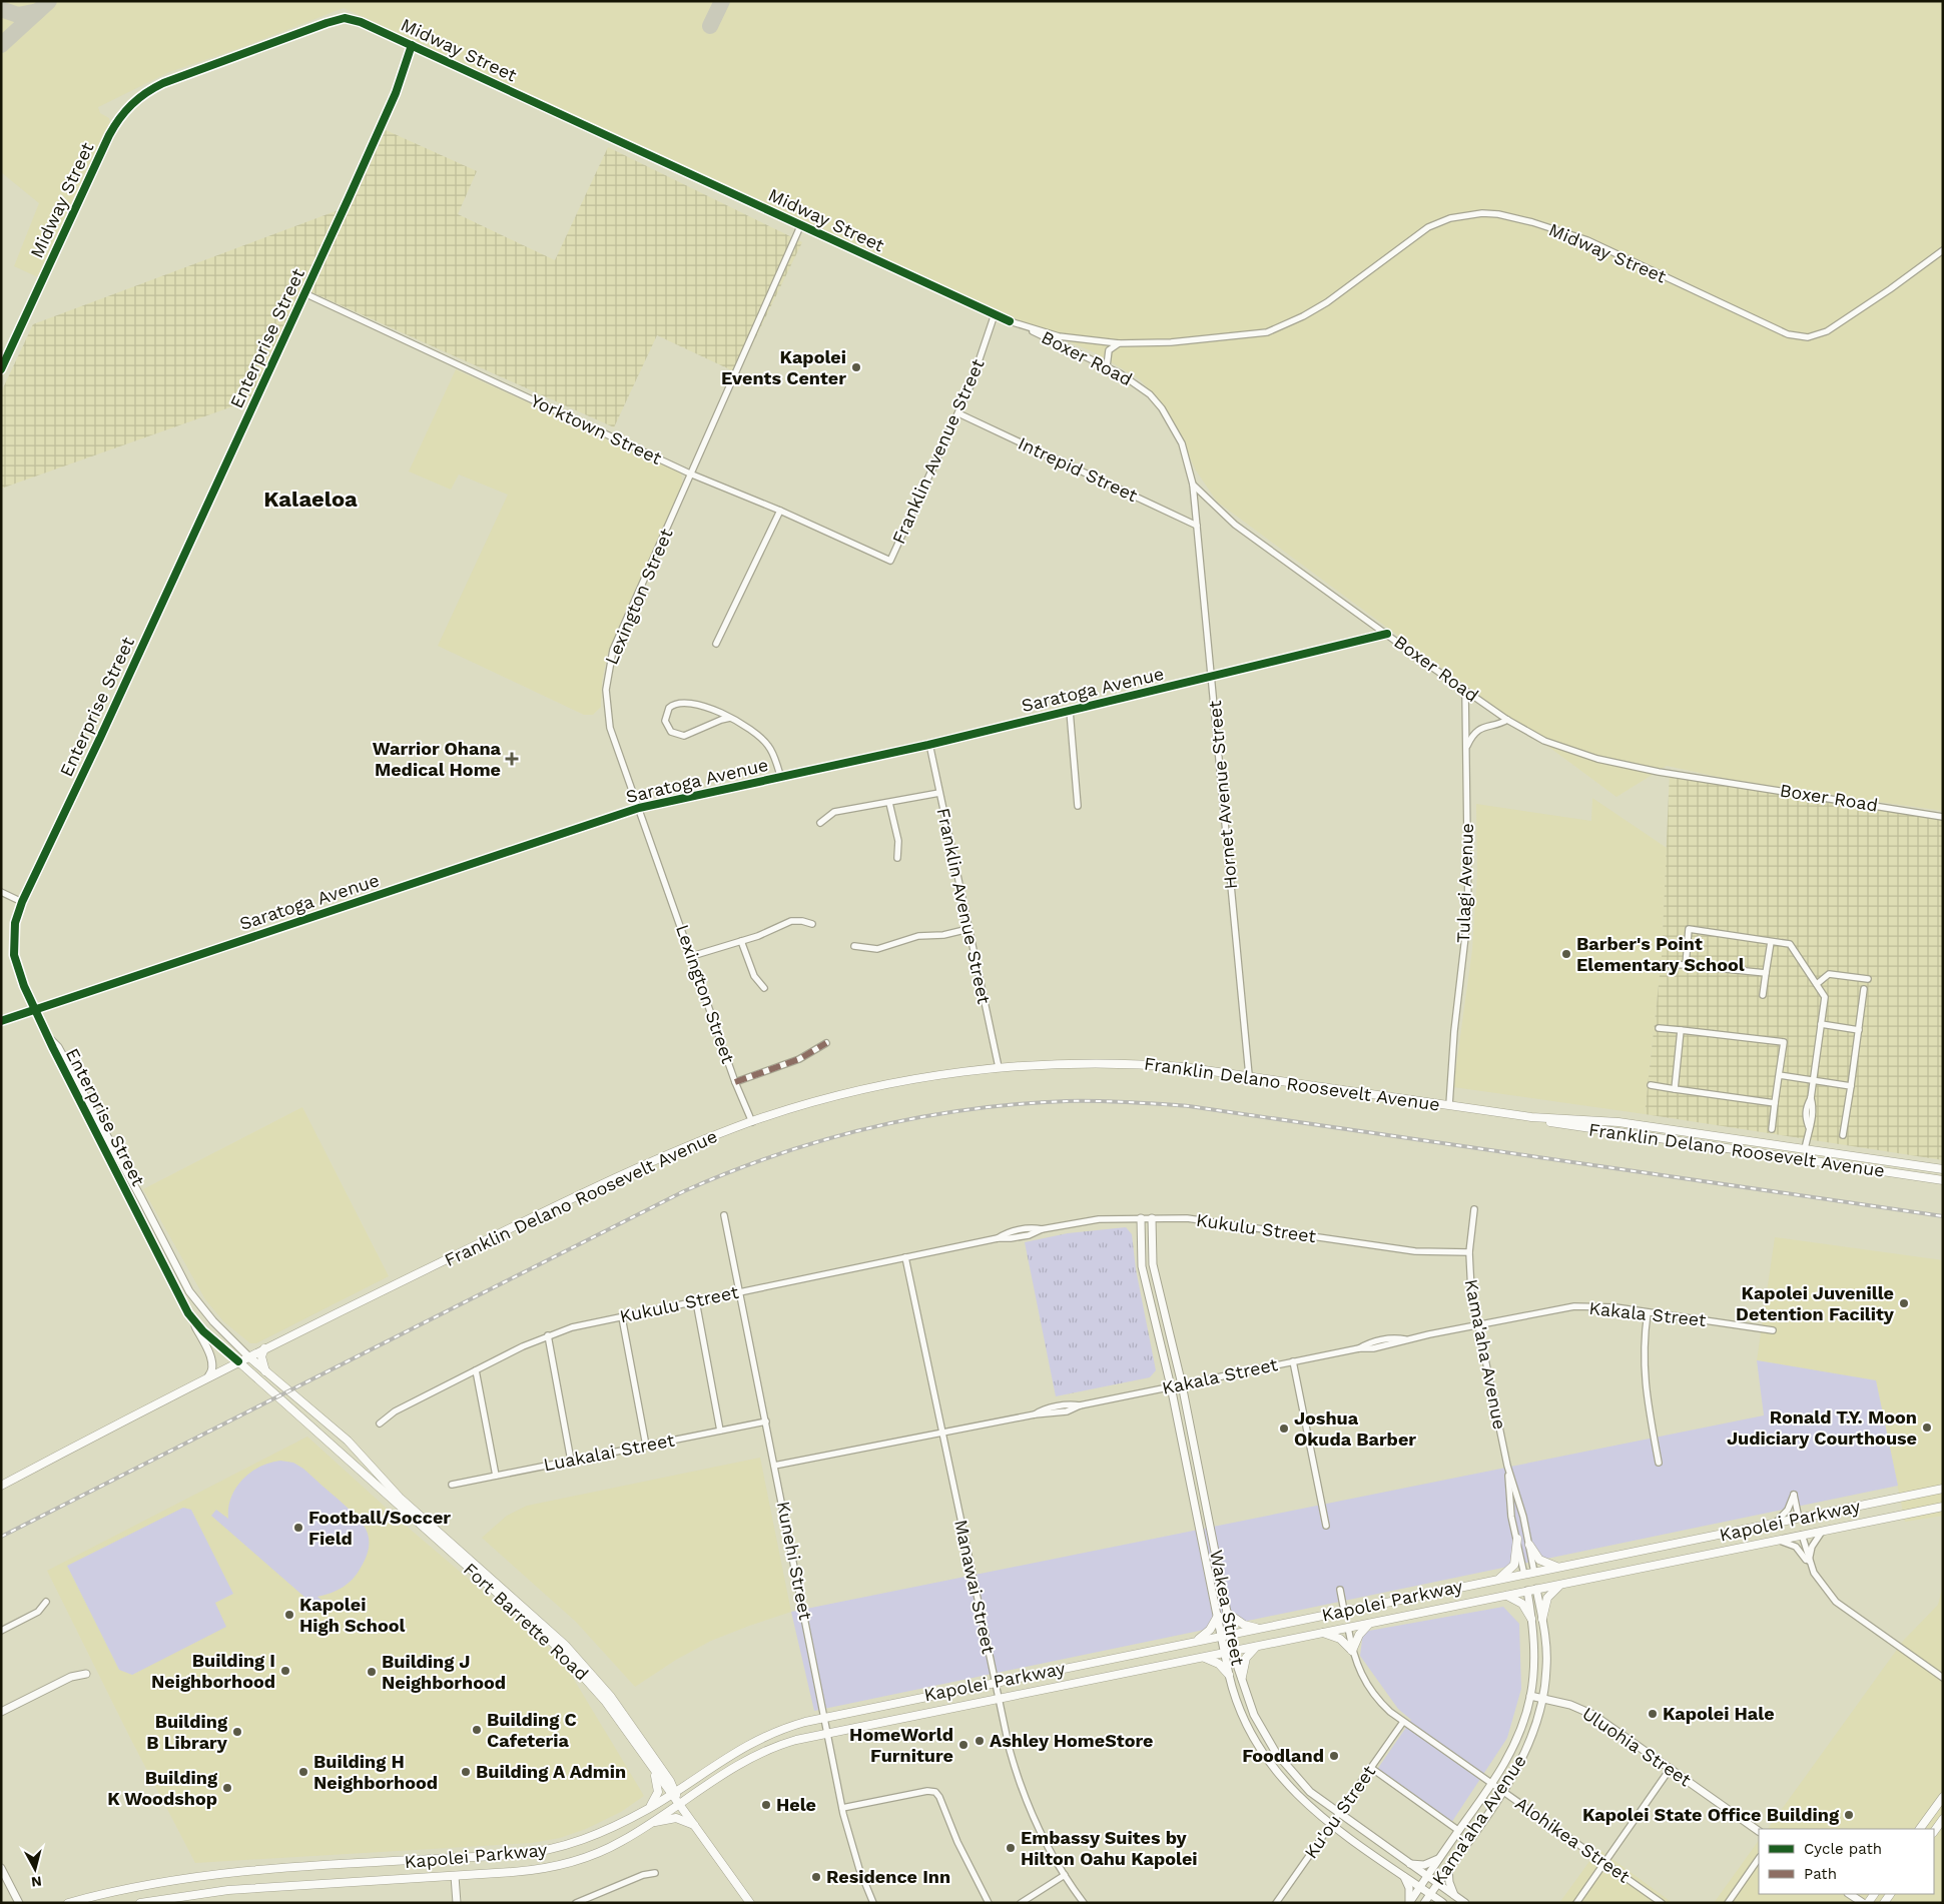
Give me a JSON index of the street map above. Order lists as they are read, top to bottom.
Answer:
{
  "streets": {
    "main road": ["Franklin Delano Roosevelt Avenue", "Kapolei Parkway", "Fort Barrette Road"],
    "street": [
      "Midway Street",
      "Enterprise Street",
      "Boxer Road",
      "Yorktown Street",
      "Franklin Avenue Street",
      "Intrepid Street",
      "Lexington Street",
      "Saratoga Avenue",
      "Hornet Avenue Street",
      "Tulagi Avenue",
      "Kukulu Street",
      "Kakala Street",
      "Kama'aha Avenue",
      "Luakalai Street",
      "Kunehi Street",
      "Manawai Street",
      "Wakea Street",
      "Uluohia Street",
      "Ku'ou Street",
      "Alohikea Street"
    ]
  },
  "crossings": [
    ["Midway Street", "Enterprise Street"],
    ["Midway Street", "Boxer Road"],
    ["Midway Street", "Franklin Avenue Street"],
    ["Midway Street", "Lexington Street"],
    ["Enterprise Street", "Yorktown Street"],
    ["Enterprise Street", "Saratoga Avenue"],
    ["Enterprise Street", "Franklin Delano Roosevelt Avenue"],
    ["Enterprise Street", "Fort Barrette Road"],
    ["Boxer Road", "Saratoga Avenue"],
    ["Boxer Road", "Hornet Avenue Street"],
    ["Boxer Road", "Tulagi Avenue"],
    ["Yorktown Street", "Franklin Avenue Street"],
    ["Yorktown Street", "Lexington Street"],
    ["Franklin Avenue Street", "Intrepid Street"],
    ["Franklin Avenue Street", "Saratoga Avenue"],
    ["Franklin Avenue Street", "Franklin Delano Roosevelt Avenue"],
    ["Intrepid Street", "Hornet Avenue Street"],
    ["Lexington Street", "Saratoga Avenue"],
    ["Lexington Street", "Franklin Delano Roosevelt Avenue"],
    ["Saratoga Avenue", "Hornet Avenue Street"],
    ["Hornet Avenue Street", "Franklin Delano Roosevelt Avenue"],
    ["Tulagi Avenue", "Franklin Delano Roosevelt Avenue"],
    ["Franklin Delano Roosevelt Avenue", "Fort Barrette Road"],
    ["Kukulu Street", "Kama'aha Avenue"],
    ["Kukulu Street", "Kunehi Street"],
    ["Kukulu Street", "Manawai Street"],
    ["Kukulu Street", "Wakea Street"],
    ["Kakala Street", "Kama'aha Avenue"],
    ["Kakala Street", "Kunehi Street"],
    ["Kakala Street", "Manawai Street"],
    ["Kakala Street", "Wakea Street"],
    ["Kama'aha Avenue", "Kapolei Parkway"],
    ["Kama'aha Avenue", "Wakea Street"],
    ["Kama'aha Avenue", "Uluohia Street"],
    ["Kama'aha Avenue", "Alohikea Street"],
    ["Luakalai Street", "Kunehi Street"],
    ["Kapolei Parkway", "Kunehi Street"],
    ["Kapolei Parkway", "Manawai Street"],
    ["Kapolei Parkway", "Wakea Street"],
    ["Kapolei Parkway", "Fort Barrette Road"],
    ["Kapolei Parkway", "Alohikea Street"],
    ["Wakea Street", "Ku'ou Street"],
    ["Ku'ou Street", "Alohikea Street"]
  ],
  "districts": ["Kalaeloa"],
  "places": {
    "other": [
      "Kapolei Events Center",
      "Barber's Point Elementary School",
      "Kapolei Juvenille Detention Facility",
      "Ronald T.Y. Moon Judiciary Courthouse",
      "Joshua Okuda Barber",
      "Football/Soccer Field",
      "Kapolei High School",
      "Building I Neighborhood",
      "Building J Neighborhood",
      "Kapolei Hale",
      "Building C Cafeteria",
      "Building B Library",
      "Ashley HomeStore",
      "HomeWorld Furniture",
      "Foodland",
      "Building H Neighborhood",
      "Building A Admin",
      "Building K Woodshop",
      "Hele",
      "Kapolei State Office Building",
      "Embassy Suites by Hilton Oahu Kapolei",
      "Residence Inn"
    ],
    "health": ["Warrior Ohana Medical Home"]
  },
  "legend": ["Cycle path", "Path"],
  "north": "bottom"
}
